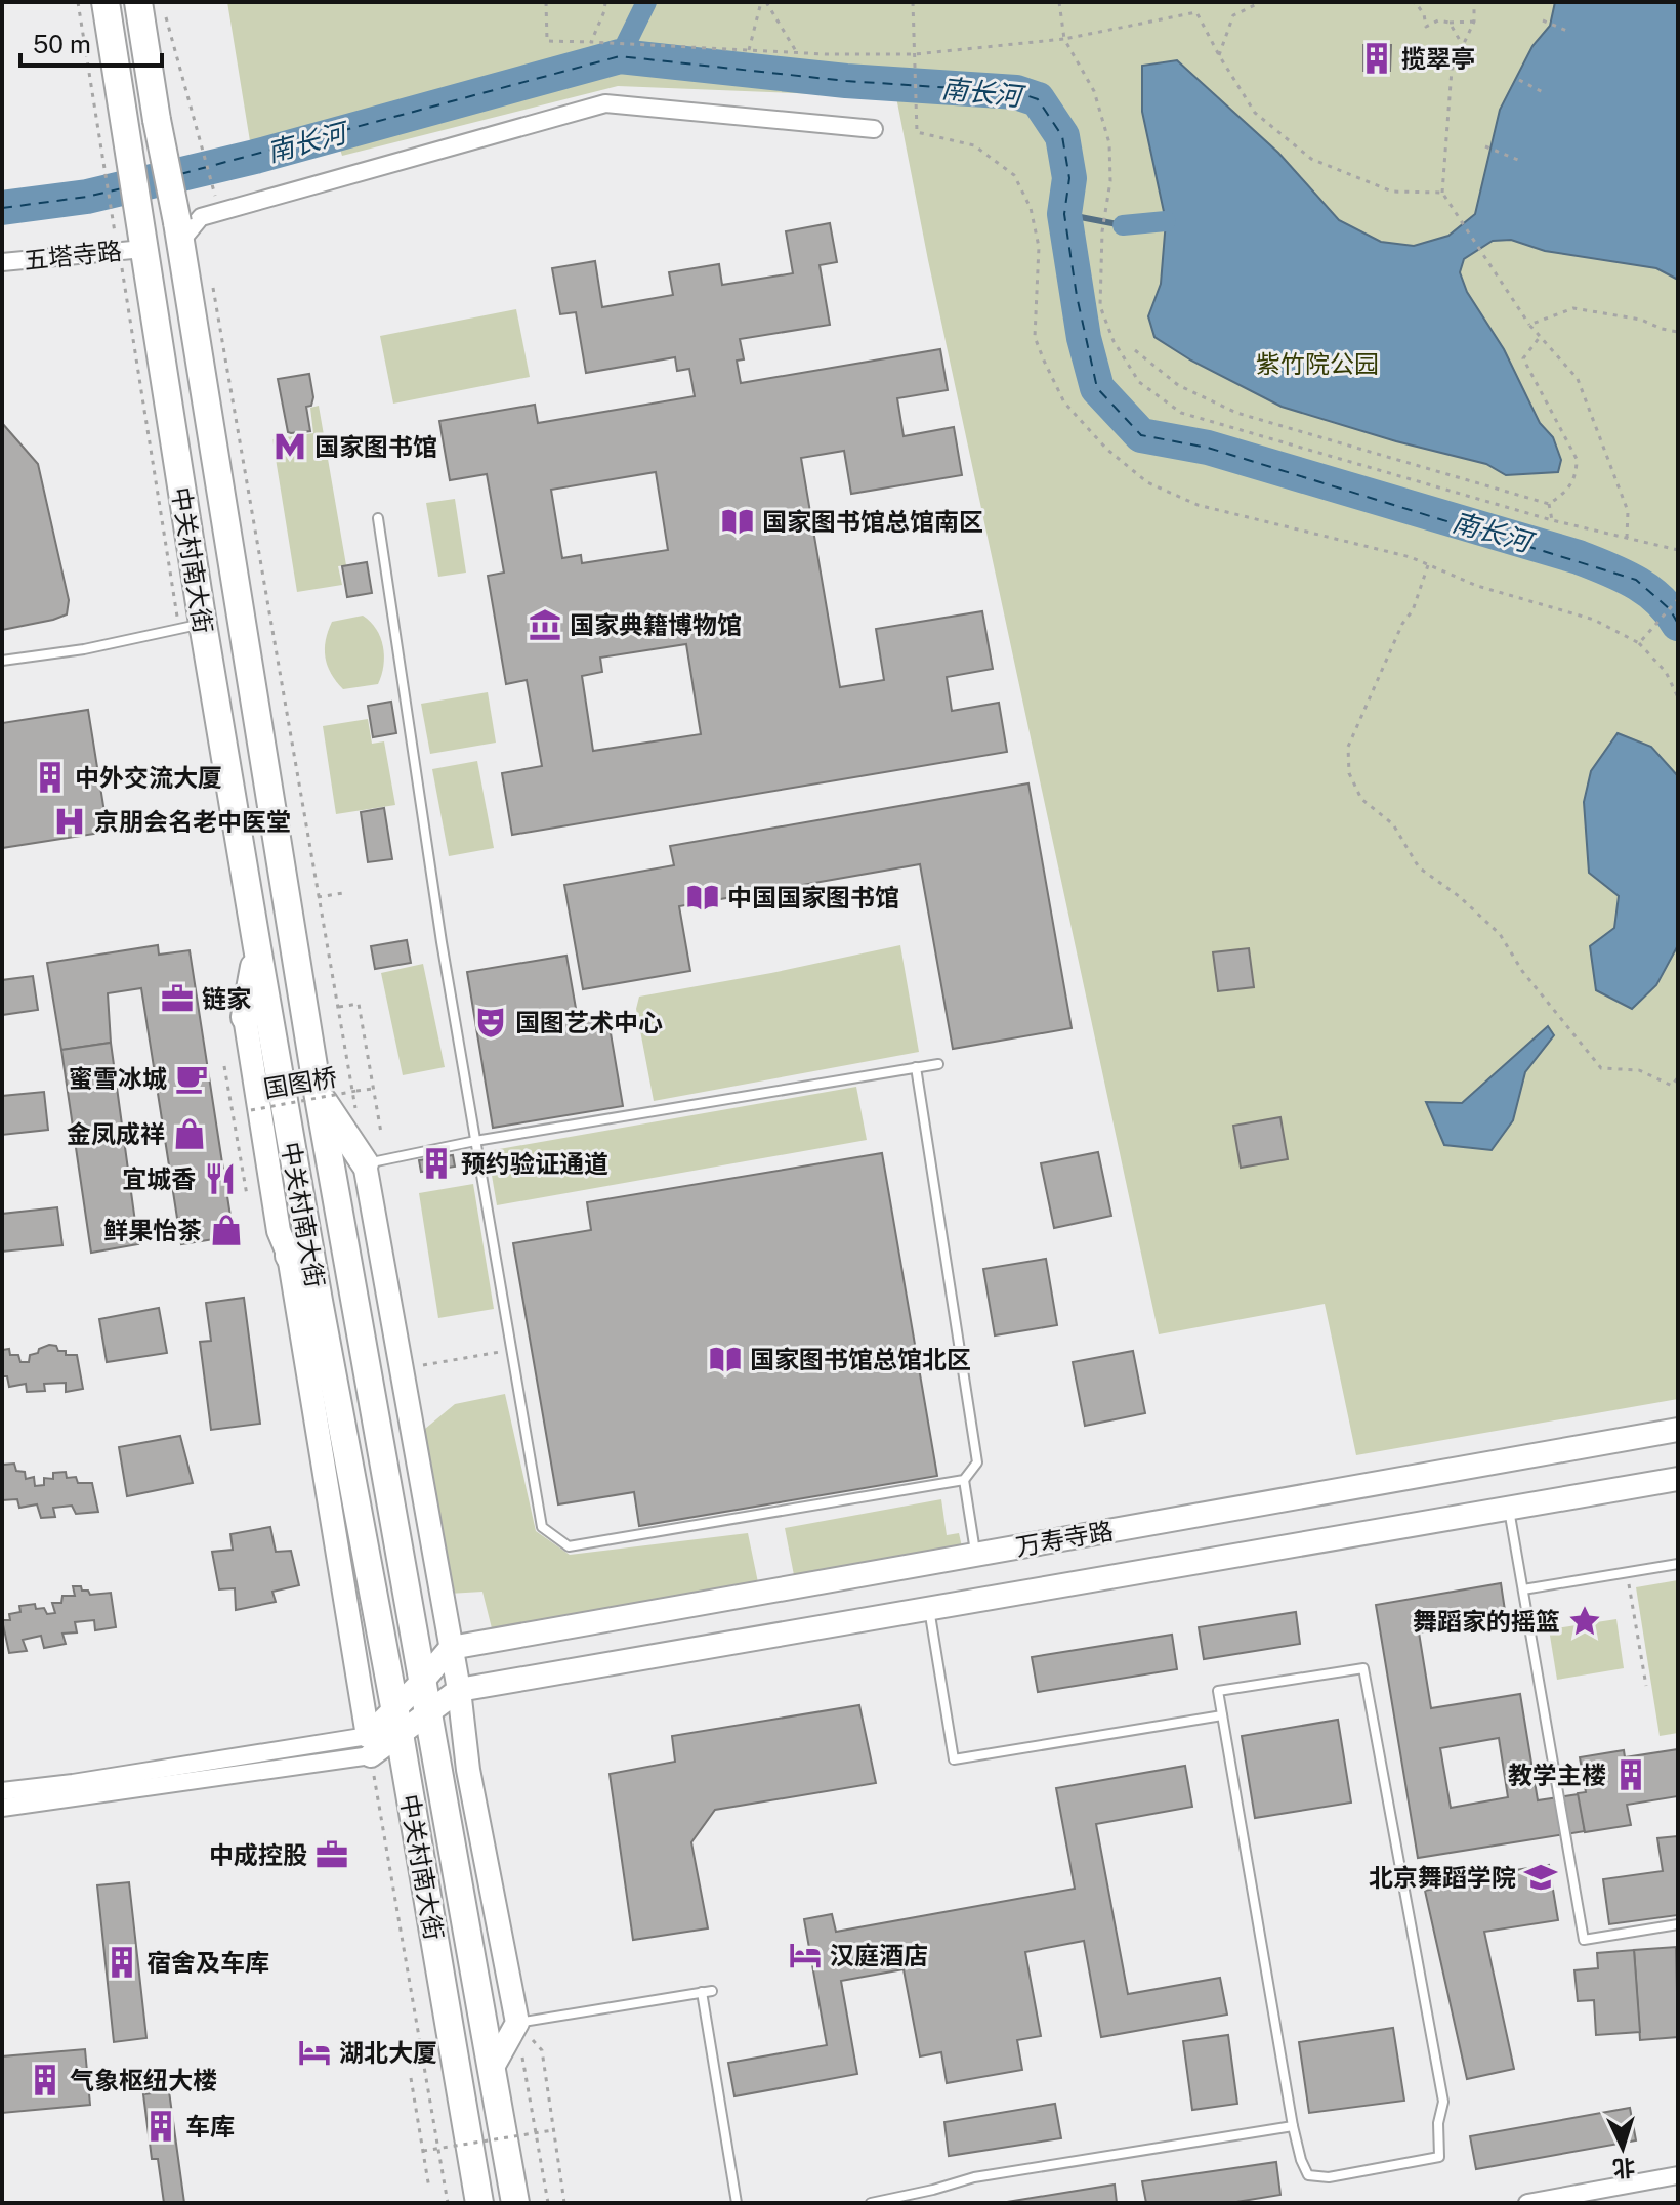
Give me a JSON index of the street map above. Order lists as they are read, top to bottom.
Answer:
{
  "streets": {
    "main road": ["中关村南大街"],
    "street": ["五塔寺路", "万寿寺路"],
    "path": ["国图桥"]
  },
  "crossings": [
    ["五塔寺路", "中关村南大街"]
  ],
  "water": ["南长河"],
  "parks": ["紫竹院公园"],
  "places": {
    "building": [
      "揽翠亭",
      "中外交流大厦",
      "预约验证通道",
      "教学主楼",
      "宿舍及车库",
      "气象枢纽大楼",
      "车库"
    ],
    "metro station": ["国家图书馆"],
    "library": ["国家图书馆总馆南区", "中国国家图书馆", "国家图书馆总馆北区"],
    "museum": ["国家典籍博物馆"],
    "hospital": ["京朋会名老中医堂"],
    "office": ["链家", "中成控股"],
    "theatre": ["国图艺术中心"],
    "cafe": ["蜜雪冰城"],
    "shop": ["金凤成祥", "鲜果怡茶"],
    "restaurant": ["宜城香"],
    "place": ["舞蹈家的摇篮"],
    "school or university": ["北京舞蹈学院"],
    "hotel": ["汉庭酒店", "湖北大厦"]
  },
  "scale_bar": "50 m",
  "north": "bottom"
}
